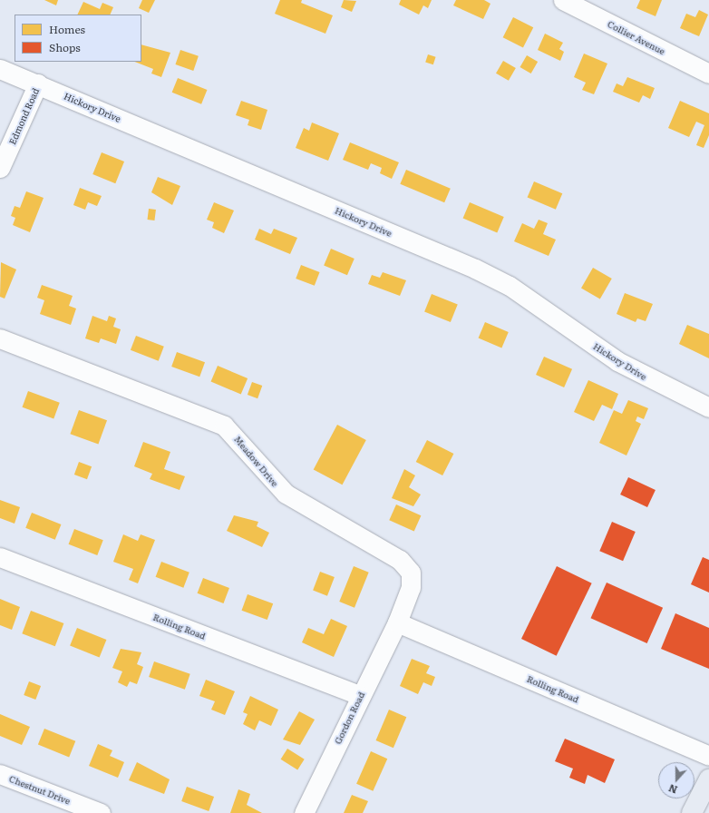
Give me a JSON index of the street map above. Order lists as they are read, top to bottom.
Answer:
{
  "streets": {
    "street": [
      "Collier Avenue",
      "Hickory Drive",
      "Edmond Road",
      "Meadow Drive",
      "Rolling Road",
      "Gordon Road",
      "Chestnut Drive"
    ]
  },
  "crossings": [
    ["Hickory Drive", "Edmond Road"],
    ["Meadow Drive", "Rolling Road"],
    ["Meadow Drive", "Gordon Road"],
    ["Rolling Road", "Gordon Road"]
  ],
  "legend": ["Homes", "Shops"],
  "north": "bottom"
}
